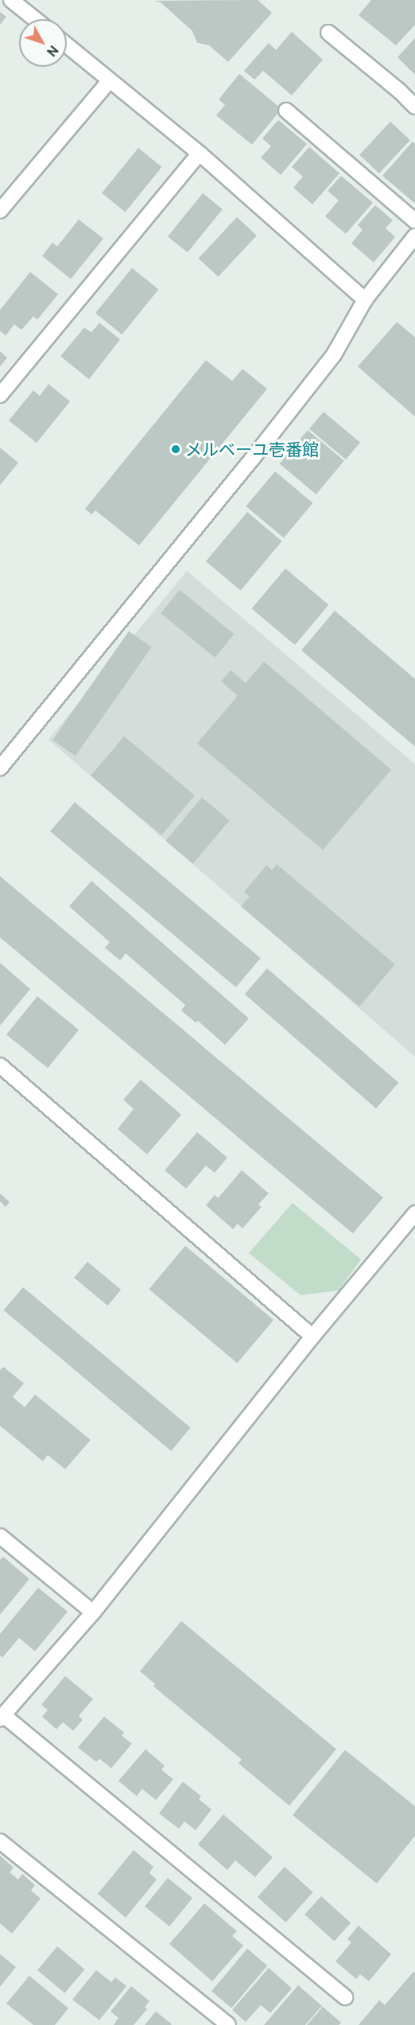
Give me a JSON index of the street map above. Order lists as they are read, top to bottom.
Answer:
{
  "places": ["メルベーユ壱番館"],
  "north": "bottom right"
}
